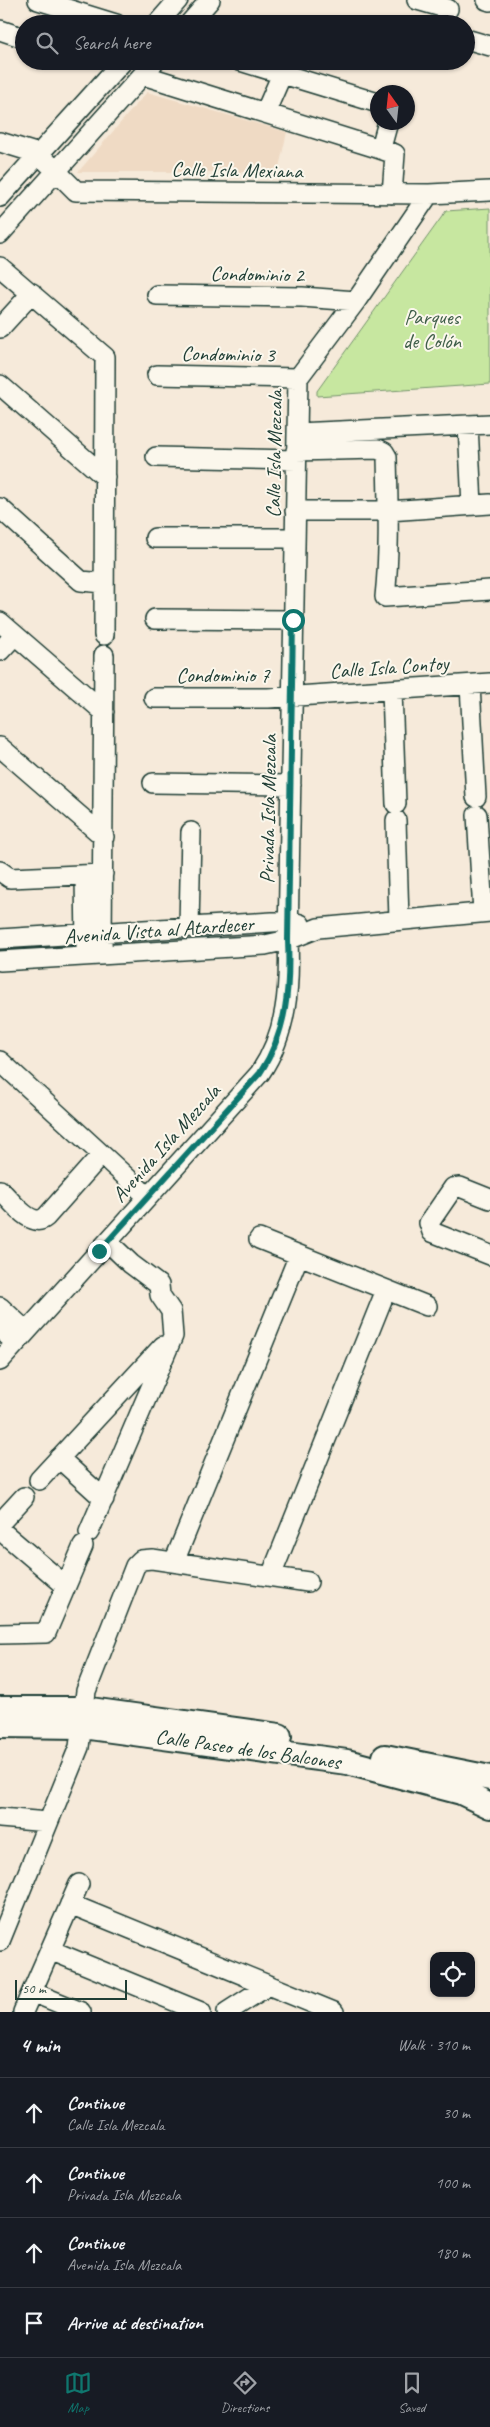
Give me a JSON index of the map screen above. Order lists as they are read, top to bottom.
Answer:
{
  "streets": {
    "main road": ["Calle Paseo de los Balcones"],
    "street": [
      "Calle Isla Mexiana",
      "Condominio 2",
      "Condominio 3",
      "Calle Isla Mezcala",
      "Calle Isla Contoy",
      "Condominio 7",
      "Privada Isla Mezcala",
      "Avenida Vista al Atardecer",
      "Avenida Isla Mezcala"
    ]
  },
  "crossings": [
    ["Calle Isla Mexiana", "Calle Isla Mezcala"],
    ["Condominio 2", "Calle Isla Mezcala"],
    ["Condominio 3", "Calle Isla Mezcala"],
    ["Calle Isla Mezcala", "Calle Isla Contoy"],
    ["Calle Isla Mezcala", "Condominio 7"],
    ["Calle Isla Mezcala", "Privada Isla Mezcala"],
    ["Calle Isla Contoy", "Condominio 7"],
    ["Calle Isla Contoy", "Privada Isla Mezcala"],
    ["Condominio 7", "Privada Isla Mezcala"],
    ["Privada Isla Mezcala", "Avenida Vista al Atardecer"],
    ["Privada Isla Mezcala", "Avenida Isla Mezcala"],
    ["Avenida Vista al Atardecer", "Avenida Isla Mezcala"]
  ],
  "parks": ["Parques de Colón"],
  "scale_bar": "50 m",
  "north": "top",
  "page": {
    "search": "Search here",
    "scale": "50 m",
    "heading": ["4 min", "Walk · 310 m"],
    "list": [
      ["Continue", "Calle Isla Mezcala", "30 m"],
      ["Continue", "Privada Isla Mezcala", "100 m"],
      ["Continue", "Avenida Isla Mezcala", "180 m"],
      "Arrive at destination"
    ],
    "nav": ["Map", "Directions", "Saved"]
  }
}
